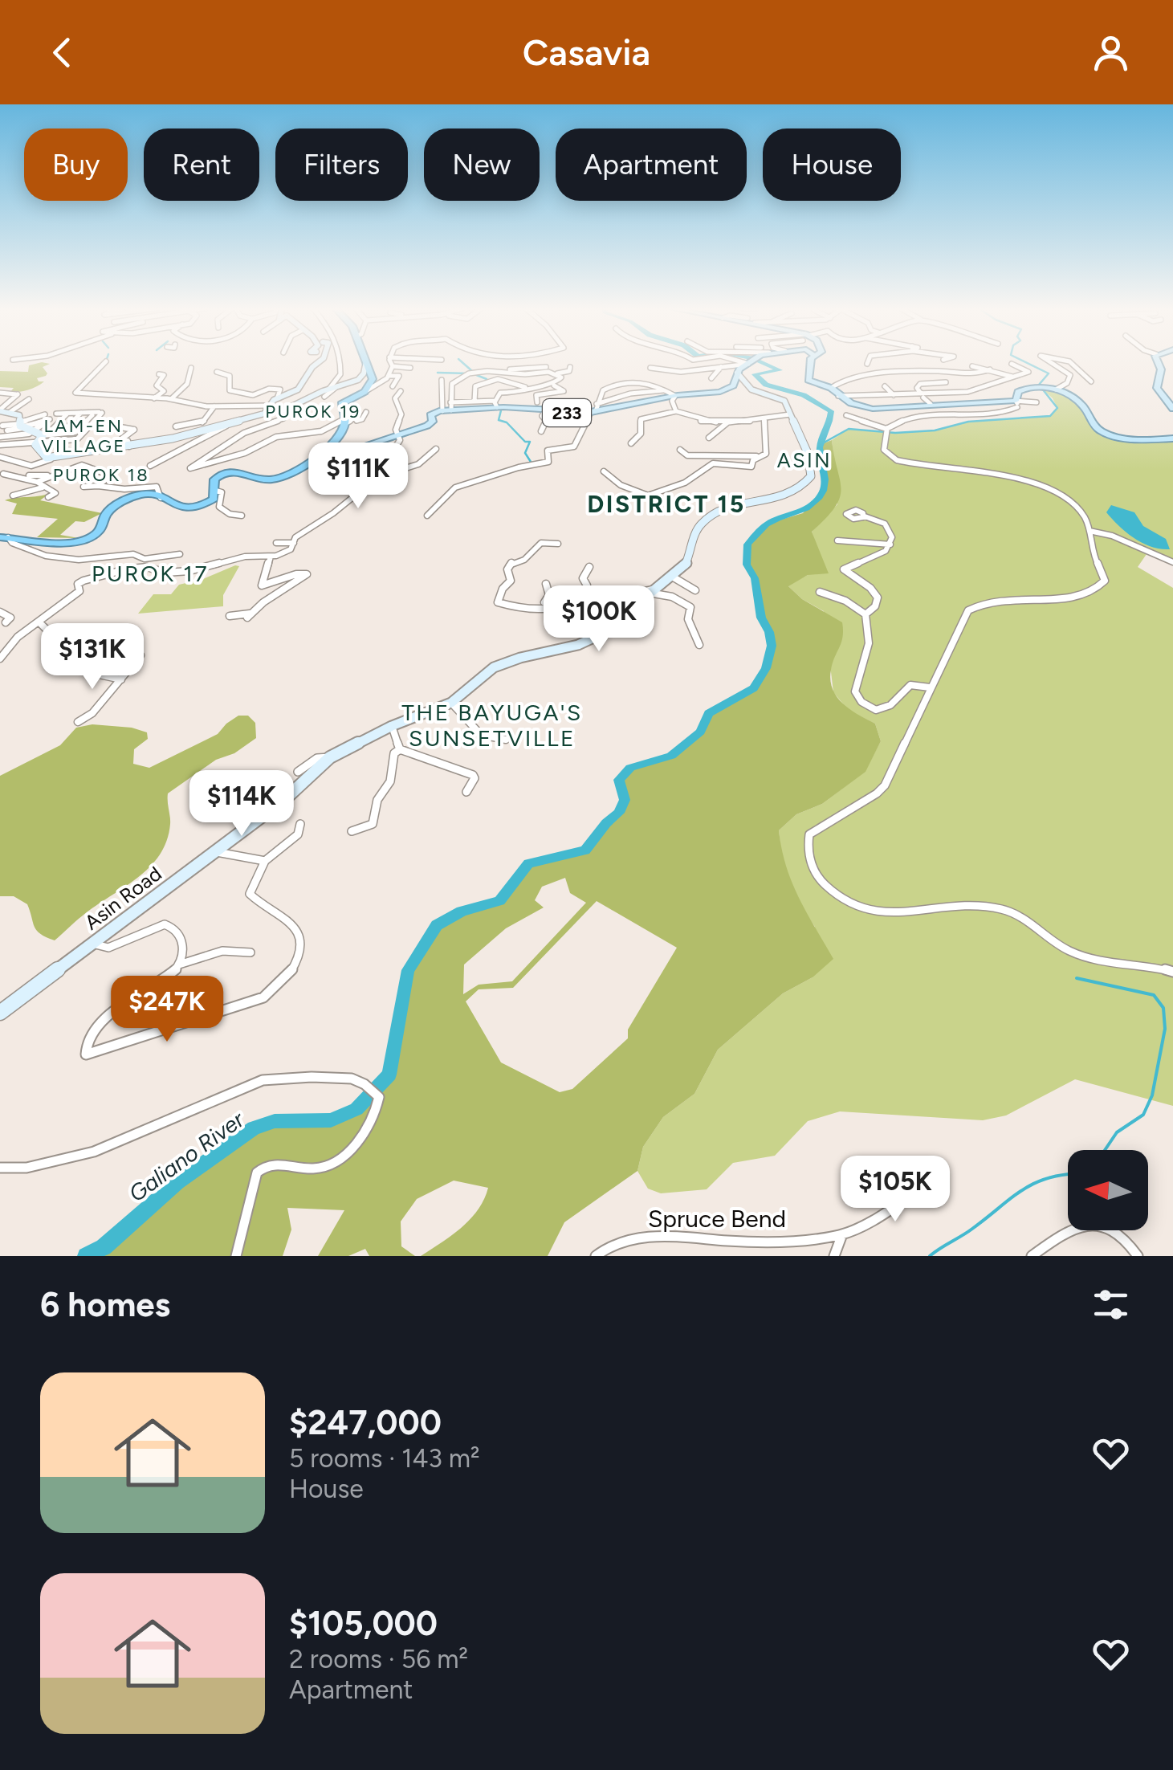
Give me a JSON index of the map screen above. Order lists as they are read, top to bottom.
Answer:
{
  "streets": {
    "main road": ["233", "Asin Road"],
    "street": ["Spruce Bend"]
  },
  "crossings": [
    ["233", "Asin Road"]
  ],
  "districts": [
    "PUROK 19",
    "LAM-EN VILLAGE",
    "ASIN",
    "PUROK 18",
    "DISTRICT 15",
    "PUROK 17",
    "THE BAYUGA'S SUNSETVILLE"
  ],
  "water": ["Galiano River"],
  "north": "left",
  "page": {
    "header": "Casavia",
    "chip": [
      "Buy",
      "Rent",
      "Filters",
      "New",
      "Apartment",
      "House"
    ],
    "price": [
      "$111K",
      "$100K",
      "$131K",
      "$114K",
      "$247K",
      "$105K"
    ],
    "heading": "6 homes",
    "list": [
      {
        "name": "$247,000",
        "note": "5 rooms · 143 m² · House"
      },
      {
        "name": "$105,000",
        "note": "2 rooms · 56 m² · Apartment"
      }
    ]
  }
}
